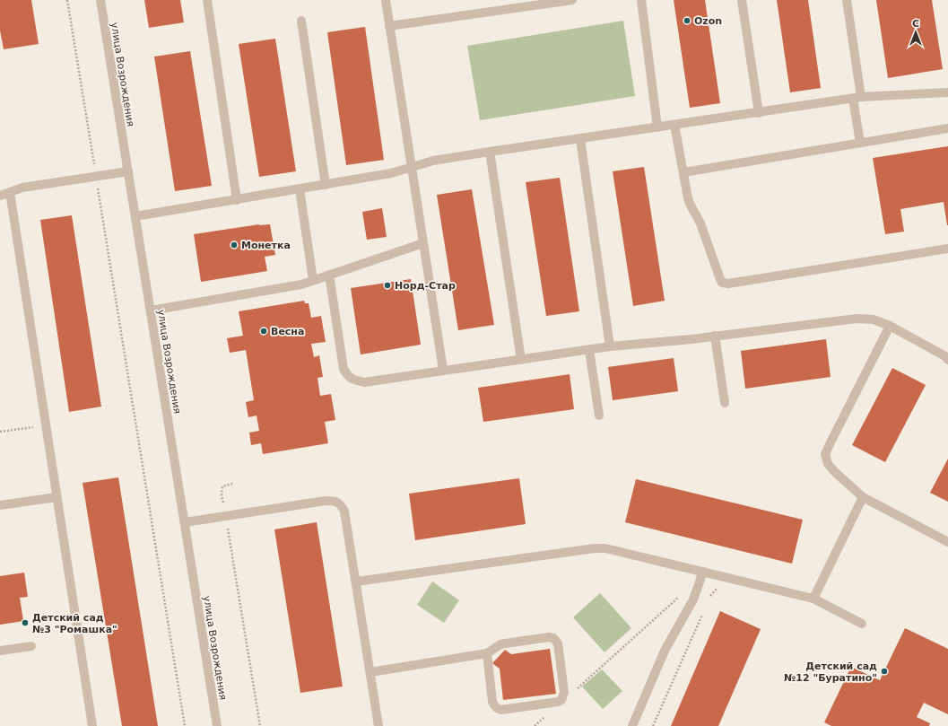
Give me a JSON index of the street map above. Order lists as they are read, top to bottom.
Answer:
{
  "streets": {
    "street": ["улица Возрождения"]
  },
  "places": [
    "Ozon",
    "Монетка",
    "Норд-Стар",
    "Весна",
    "Детский сад №3 \"Ромашка\"",
    "Детский сад №12 \"Буратино\""
  ],
  "north": "top"
}
